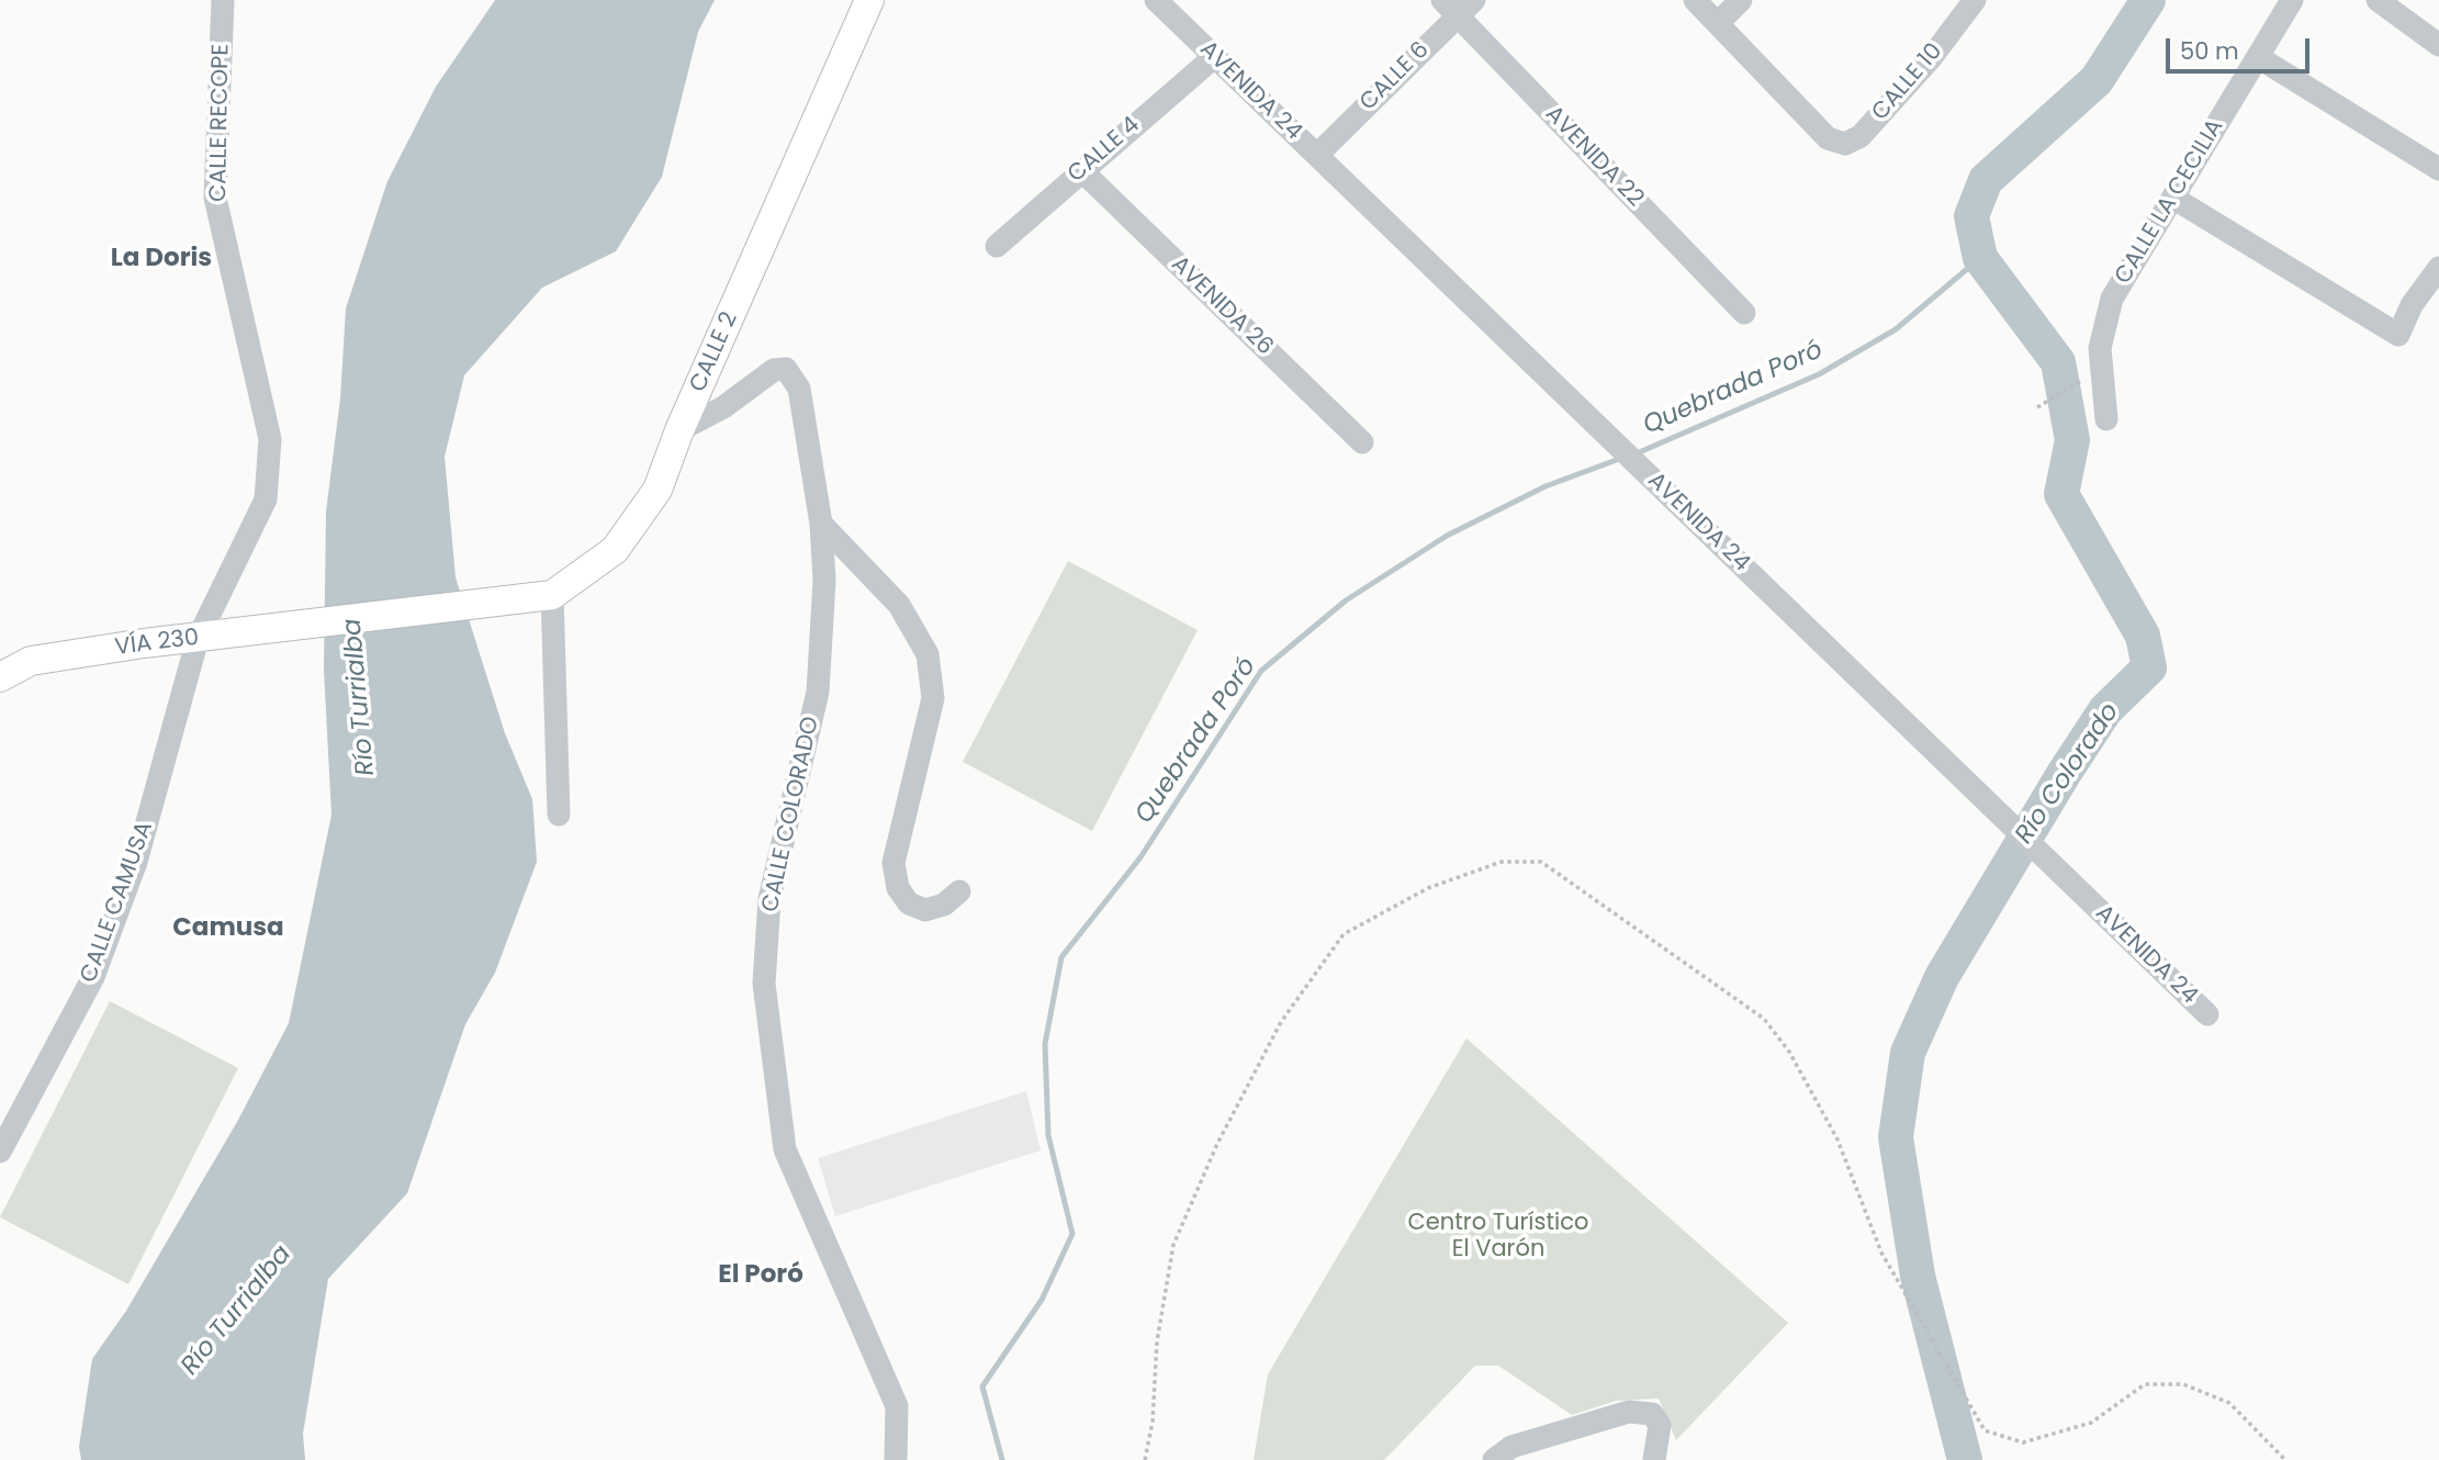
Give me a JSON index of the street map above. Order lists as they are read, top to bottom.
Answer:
{
  "streets": {
    "main road": ["CALLE 2", "VÍA 230"],
    "street": [
      "CALLE 6",
      "CALLE 10",
      "AVENIDA 24",
      "CALLE RECOPE",
      "CALLE 4",
      "AVENIDA 22",
      "CALLE LA CECILIA",
      "AVENIDA 26",
      "CALLE COLORADO",
      "CALLE CAMUSA"
    ]
  },
  "crossings": [
    ["CALLE 6", "AVENIDA 24"],
    ["CALLE 6", "AVENIDA 22"],
    ["AVENIDA 24", "CALLE 4"],
    ["CALLE RECOPE", "VÍA 230"],
    ["CALLE RECOPE", "CALLE CAMUSA"],
    ["CALLE 4", "AVENIDA 26"],
    ["CALLE 2", "VÍA 230"],
    ["CALLE 2", "CALLE COLORADO"],
    ["VÍA 230", "CALLE CAMUSA"]
  ],
  "districts": ["La Doris", "Camusa", "El Poró"],
  "water": ["Quebrada Poró", "Río Turrialba", "Río Colorado"],
  "parks": ["Centro Turístico El Varón"],
  "scale_bar": "50 m"
}
